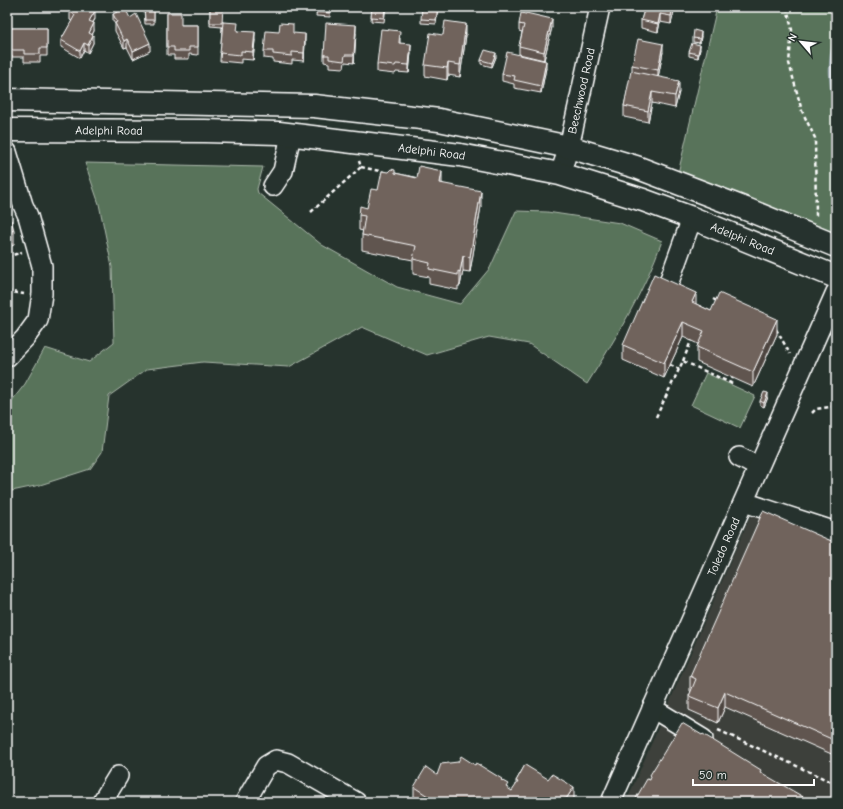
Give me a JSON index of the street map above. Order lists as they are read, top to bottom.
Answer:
{
  "streets": {
    "main road": ["Adelphi Road"],
    "street": ["Beechwood Road", "Toledo Road"]
  },
  "crossings": [
    ["Beechwood Road", "Adelphi Road"]
  ],
  "scale_bar": "50 m",
  "north": "top left"
}
